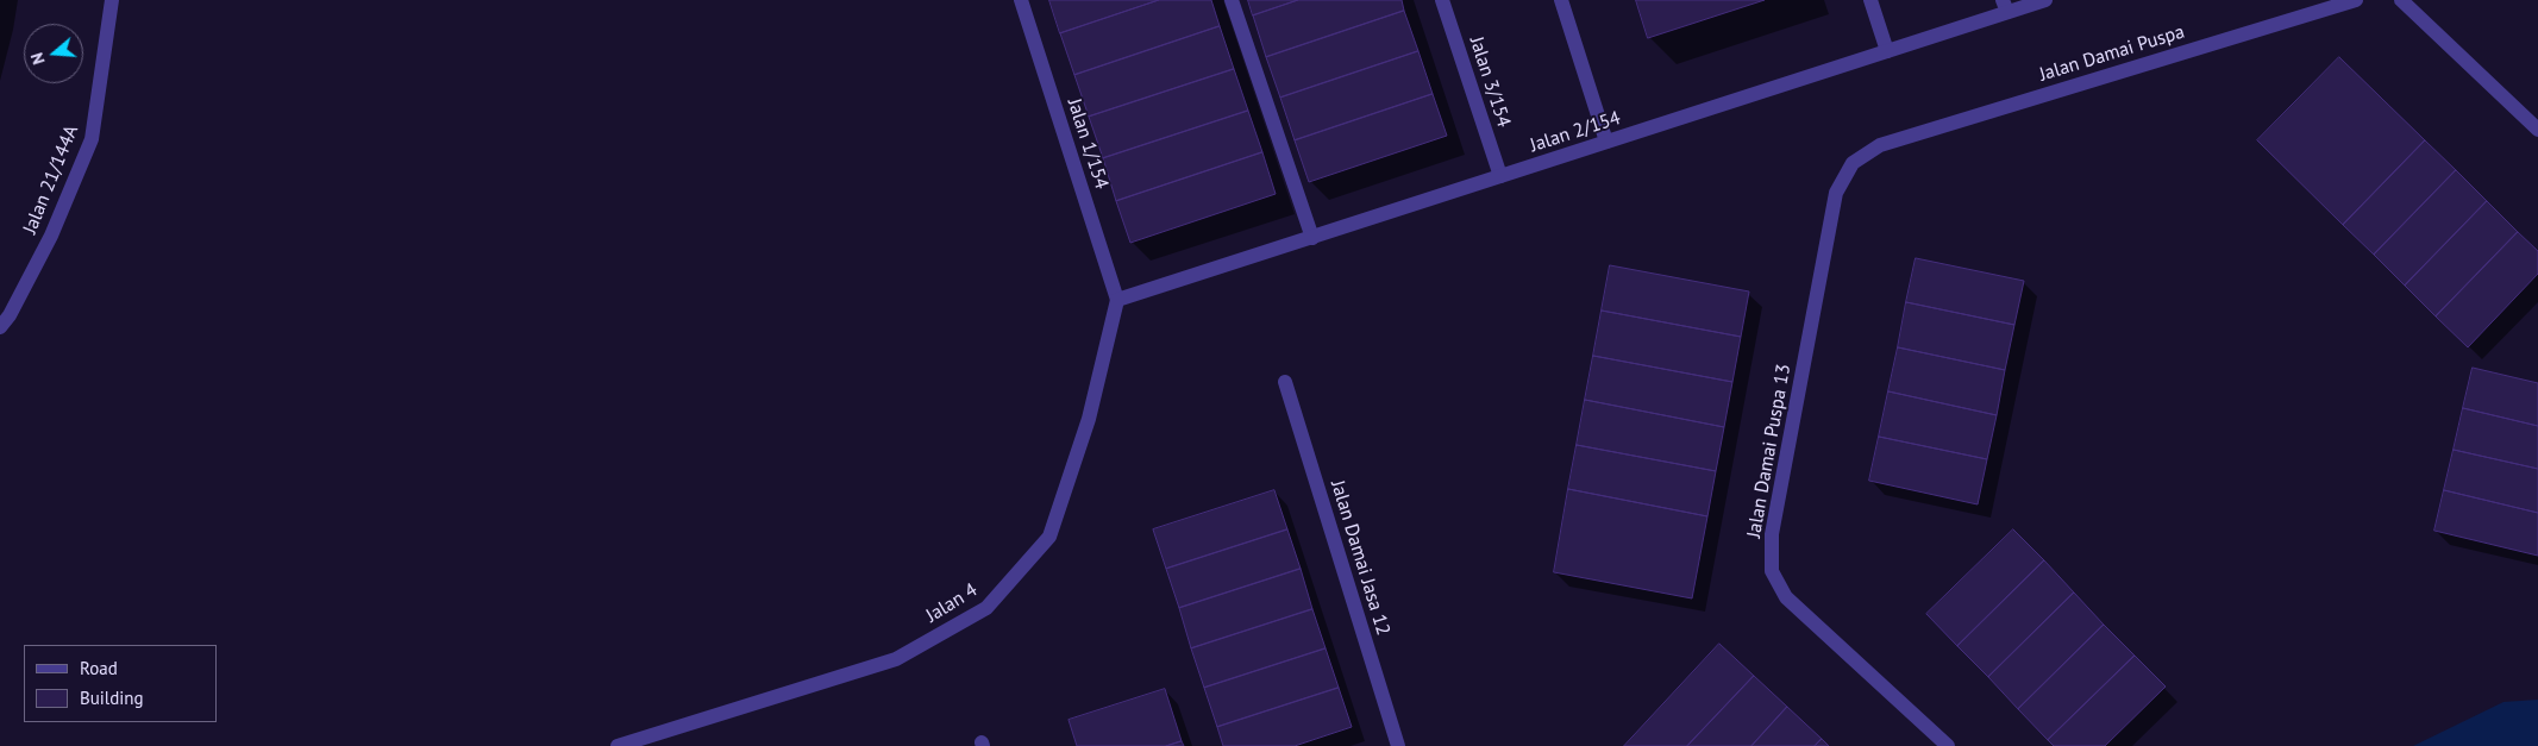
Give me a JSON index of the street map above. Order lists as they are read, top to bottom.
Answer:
{
  "streets": {
    "street": [
      "Jalan Damai Puspa",
      "Jalan 3/154",
      "Jalan 2/154",
      "Jalan 1/154",
      "Jalan 21/144A",
      "Jalan Damai Puspa 13",
      "Jalan Damai Jasa 12",
      "Jalan 4"
    ]
  },
  "crossings": [
    ["Jalan Damai Puspa", "Jalan Damai Puspa 13"],
    ["Jalan 3/154", "Jalan 2/154"],
    ["Jalan 2/154", "Jalan 1/154"],
    ["Jalan 2/154", "Jalan 4"],
    ["Jalan 1/154", "Jalan 4"]
  ],
  "legend": ["Road", "Building"],
  "north": "left"
}
